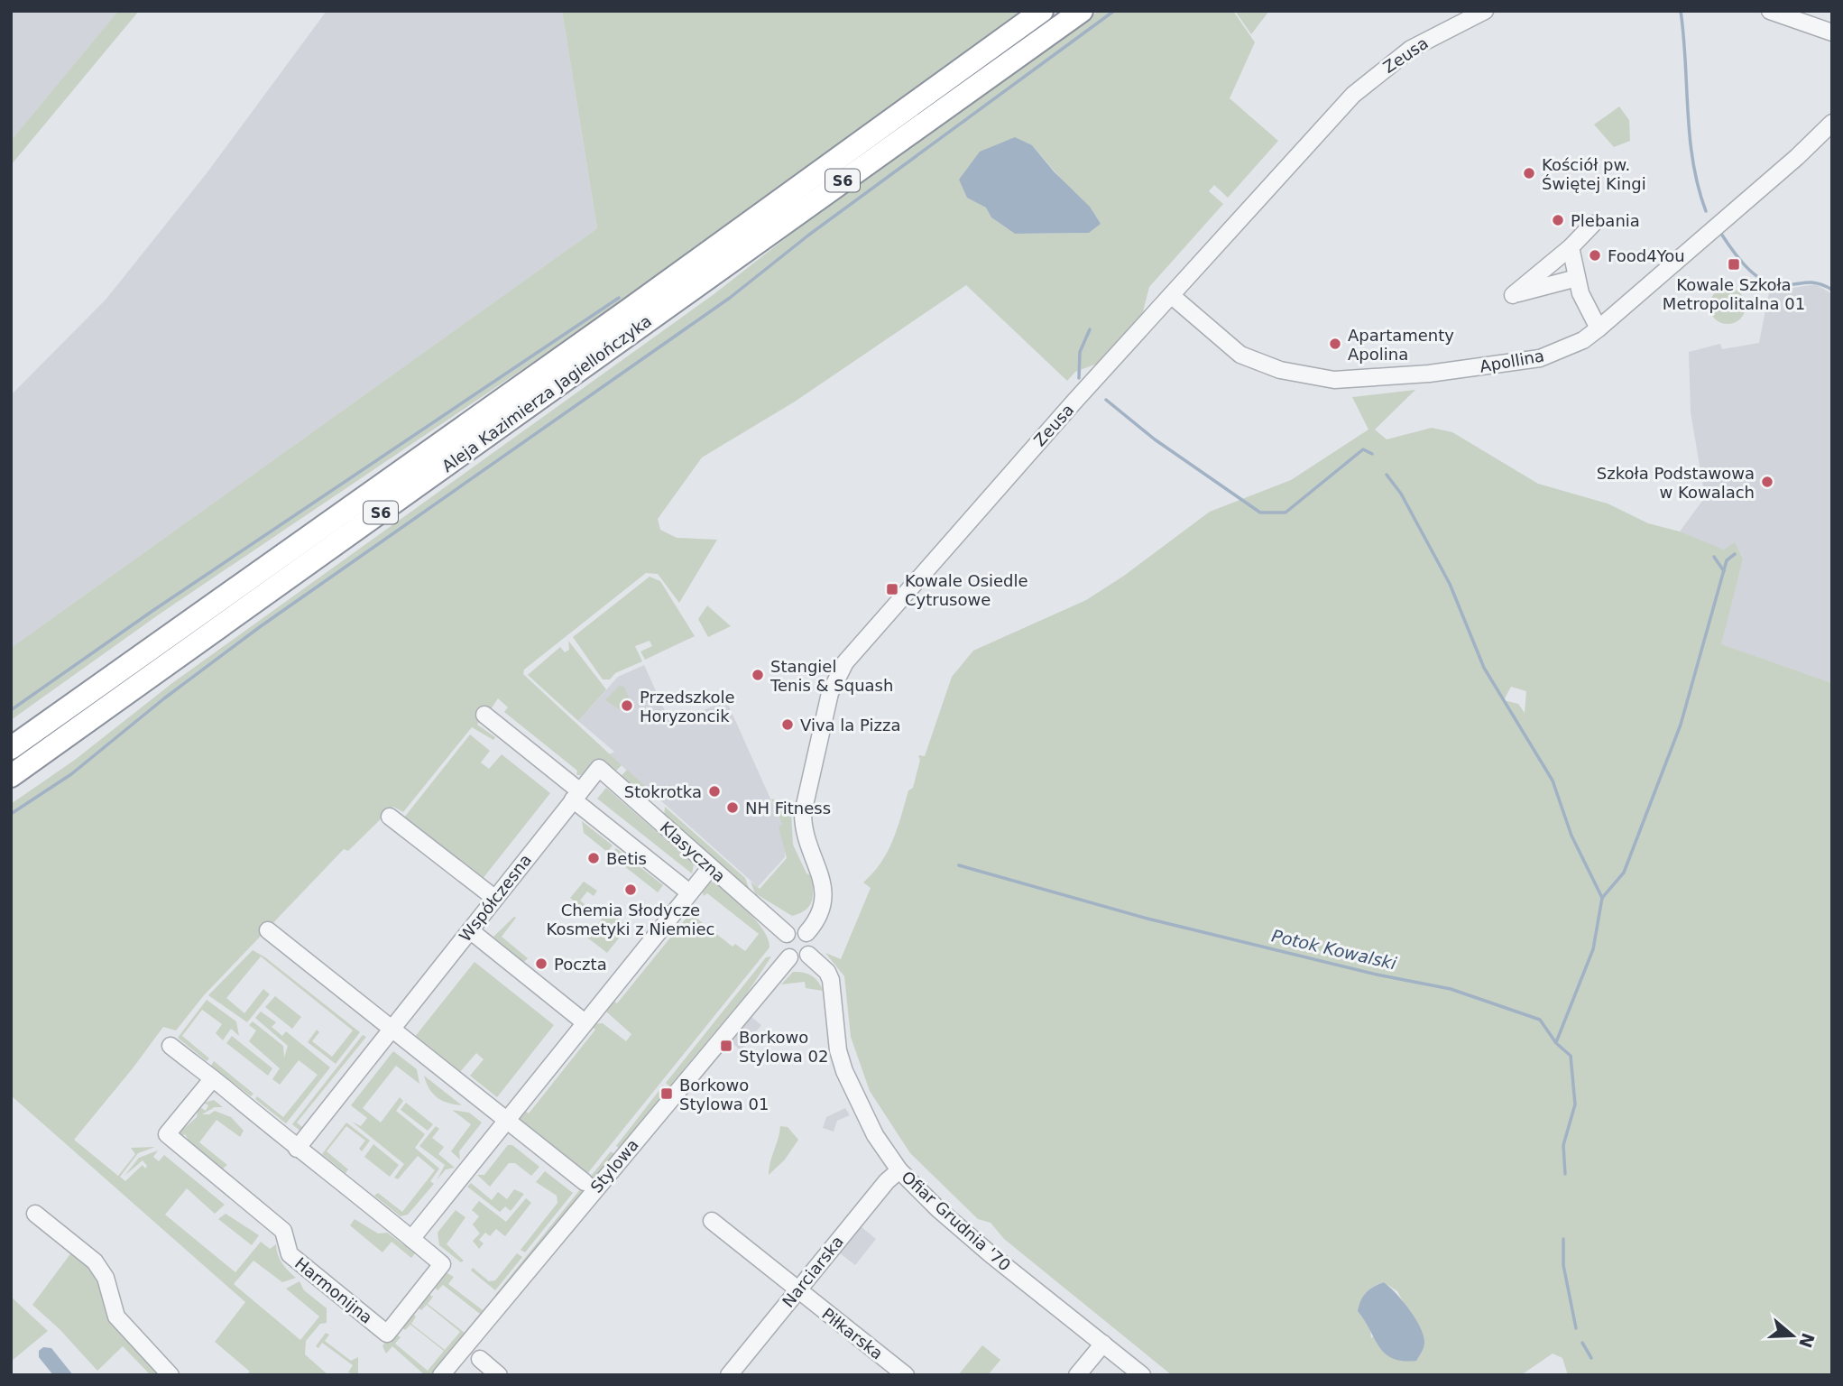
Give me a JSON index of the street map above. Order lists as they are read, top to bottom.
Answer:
{
  "streets": {
    "highway": ["S6", "Aleja Kazimierza Jagiellończyka"],
    "street": [
      "Zeusa",
      "Apollina",
      "Klasyczna",
      "Współczesna",
      "Stylowa",
      "Ofiar Grudnia '70",
      "Narciarska",
      "Harmonijna",
      "Piłkarska"
    ]
  },
  "crossings": [
    ["Zeusa", "Apollina"],
    ["Zeusa", "Klasyczna"],
    ["Zeusa", "Stylowa"],
    ["Zeusa", "Ofiar Grudnia '70"],
    ["Klasyczna", "Współczesna"],
    ["Klasyczna", "Stylowa"],
    ["Klasyczna", "Ofiar Grudnia '70"],
    ["Stylowa", "Ofiar Grudnia '70"],
    ["Ofiar Grudnia '70", "Narciarska"],
    ["Narciarska", "Piłkarska"]
  ],
  "water": ["Potok Kowalski"],
  "places": {
    "other": [
      "Kościół pw. Świętej Kingi",
      "Plebania",
      "Food4You",
      "Apartamenty Apolina",
      "Szkoła Podstawowa w Kowalach",
      "Stangiel Tenis & Squash",
      "Przedszkole Horyzoncik",
      "Viva la Pizza",
      "Stokrotka",
      "NH Fitness",
      "Betis",
      "Chemia Słodycze Kosmetyki z Niemiec",
      "Poczta"
    ],
    "transit": [
      "Kowale Szkoła Metropolitalna 01",
      "Kowale Osiedle Cytrusowe",
      "Borkowo Stylowa 02",
      "Borkowo Stylowa 01"
    ]
  },
  "north": "right"
}
